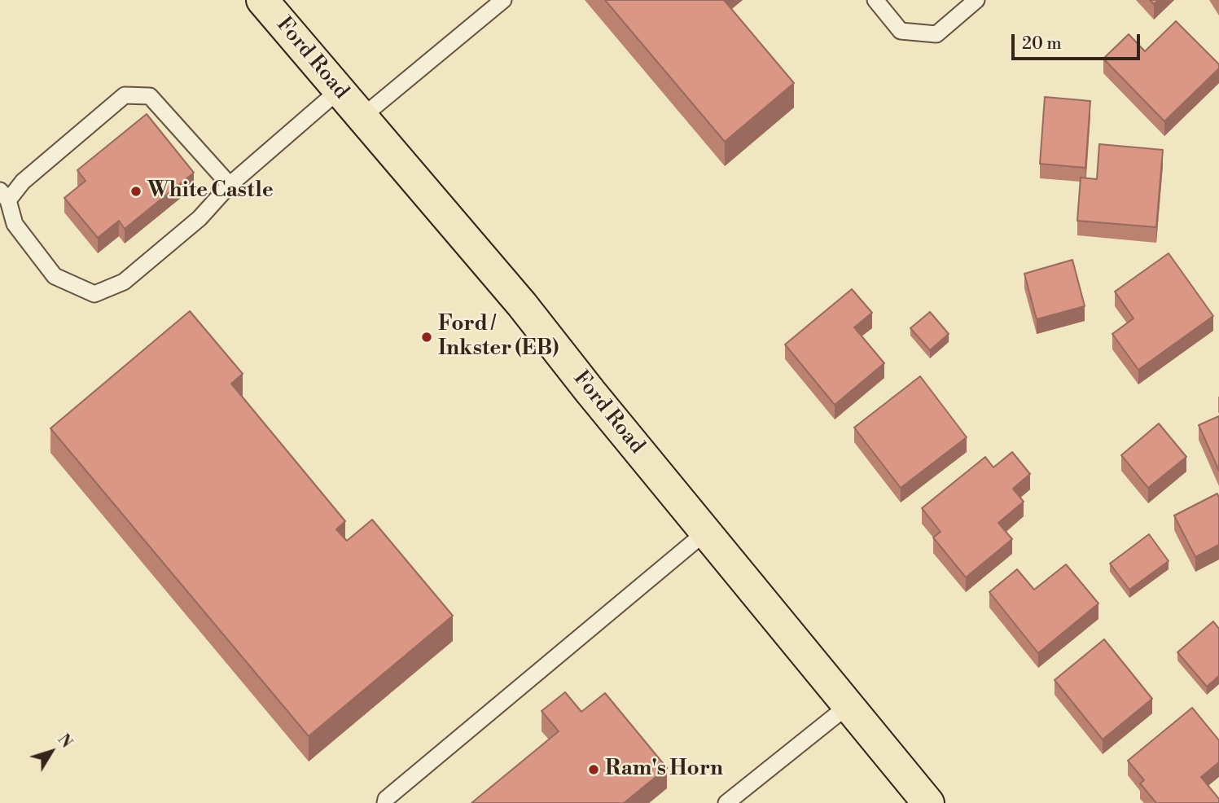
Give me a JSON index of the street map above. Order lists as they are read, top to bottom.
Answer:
{
  "streets": {
    "main road": ["Ford Road"]
  },
  "places": ["White Castle", "Ford / Inkster (EB)", "Ram's Horn"],
  "scale_bar": "20 m",
  "north": "top right"
}
